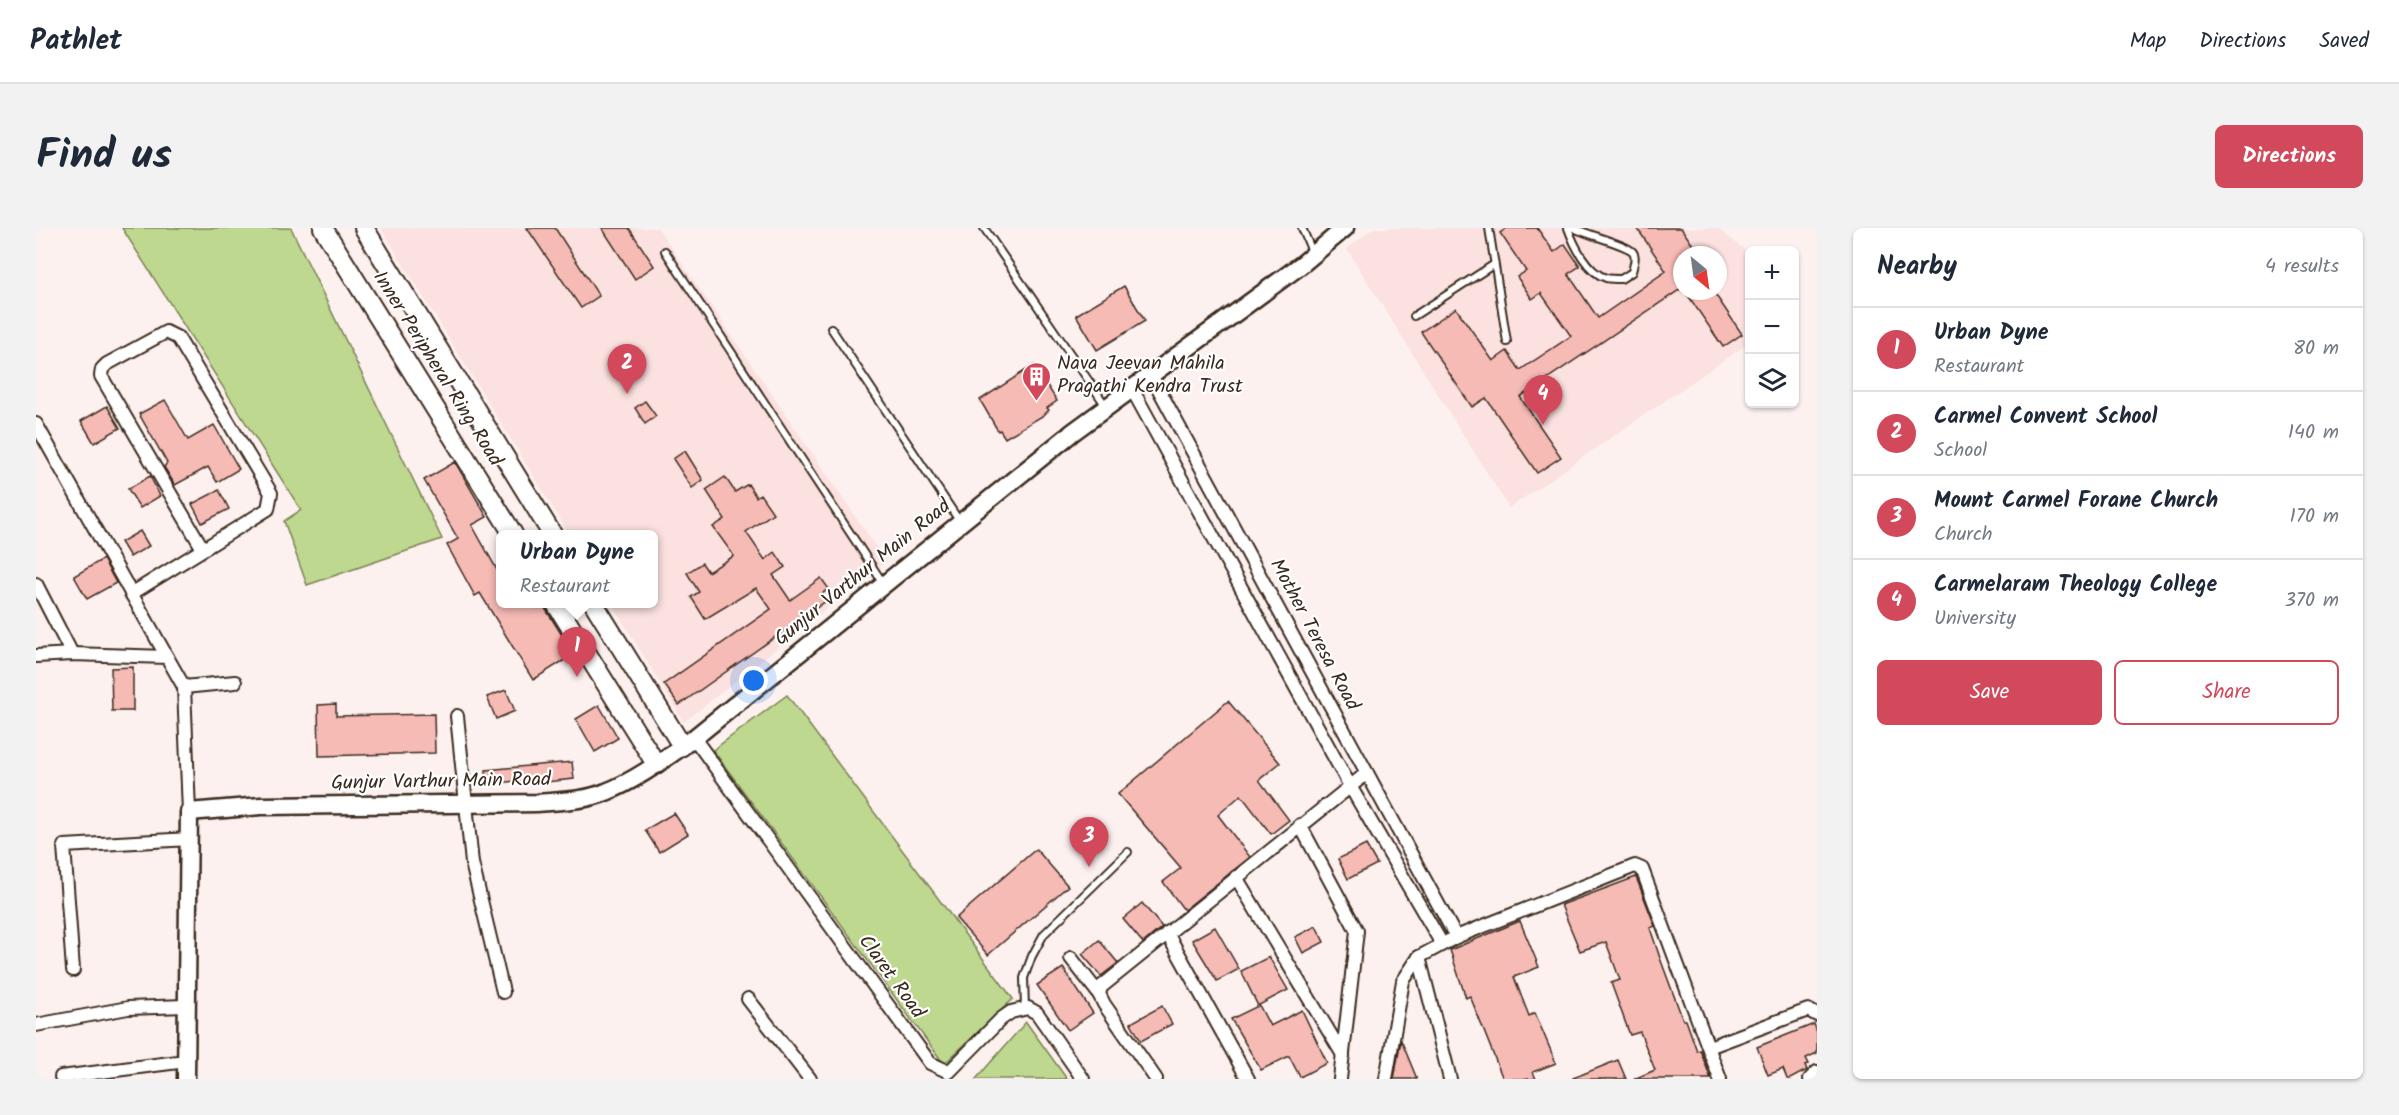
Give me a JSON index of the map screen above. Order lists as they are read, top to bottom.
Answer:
{
  "streets": {
    "main road": ["Inner Peripheral Ring Road", "Gunjur Varthur Main Road"],
    "street": ["Mother Teresa Road", "Claret Road"]
  },
  "crossings": [
    ["Gunjur Varthur Main Road", "Mother Teresa Road"],
    ["Gunjur Varthur Main Road", "Claret Road"]
  ],
  "places": {
    "building": ["Nava Jeevan Mahila Pragathi Kendra Trust"]
  },
  "north": "bottom right",
  "page": {
    "header": "Pathlet",
    "nav": ["Map", "Directions", "Saved"],
    "title": "Find us",
    "buttons": [
      "Directions",
      ["Save", "Share"]
    ],
    "heading": ["Nearby", "4 results"],
    "map_buttons": ["+", "−"],
    "list": [
      {
        "mark": "1",
        "name": "Urban Dyne",
        "note": "Restaurant",
        "value": "80 m"
      },
      {
        "mark": "2",
        "name": "Carmel Convent School",
        "note": "School",
        "value": "140 m"
      },
      {
        "mark": "3",
        "name": "Mount Carmel Forane Church",
        "note": "Church",
        "value": "170 m"
      },
      {
        "mark": "4",
        "name": "Carmelaram Theology College",
        "note": "University",
        "value": "370 m"
      }
    ],
    "pins": [
      "2",
      "4",
      "1",
      "3"
    ],
    "popup": ["Urban Dyne", "Restaurant"]
  }
}
